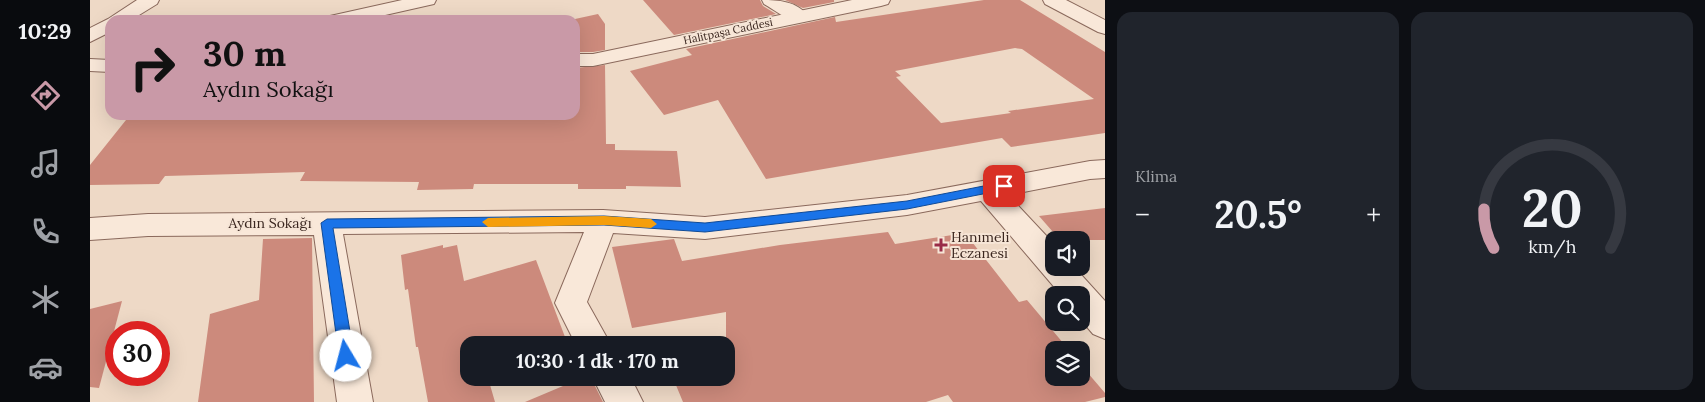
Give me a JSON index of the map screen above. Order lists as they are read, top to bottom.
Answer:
{
  "streets": {
    "street": ["Halitpaşa Caddesi", "Aydın Sokağı"]
  },
  "places": {
    "health": ["Hanımeli Eczanesi"]
  },
  "page": {
    "tabs": "10:29",
    "tile": "Klima",
    "turn": ["30 m", "Aydın Sokağı"],
    "heat": ["−", "20.5°", "+"],
    "limit": "30",
    "trip": "10:30 · 1 dk · 170 m",
    "gauge": ["20", "km/h"]
  }
}
